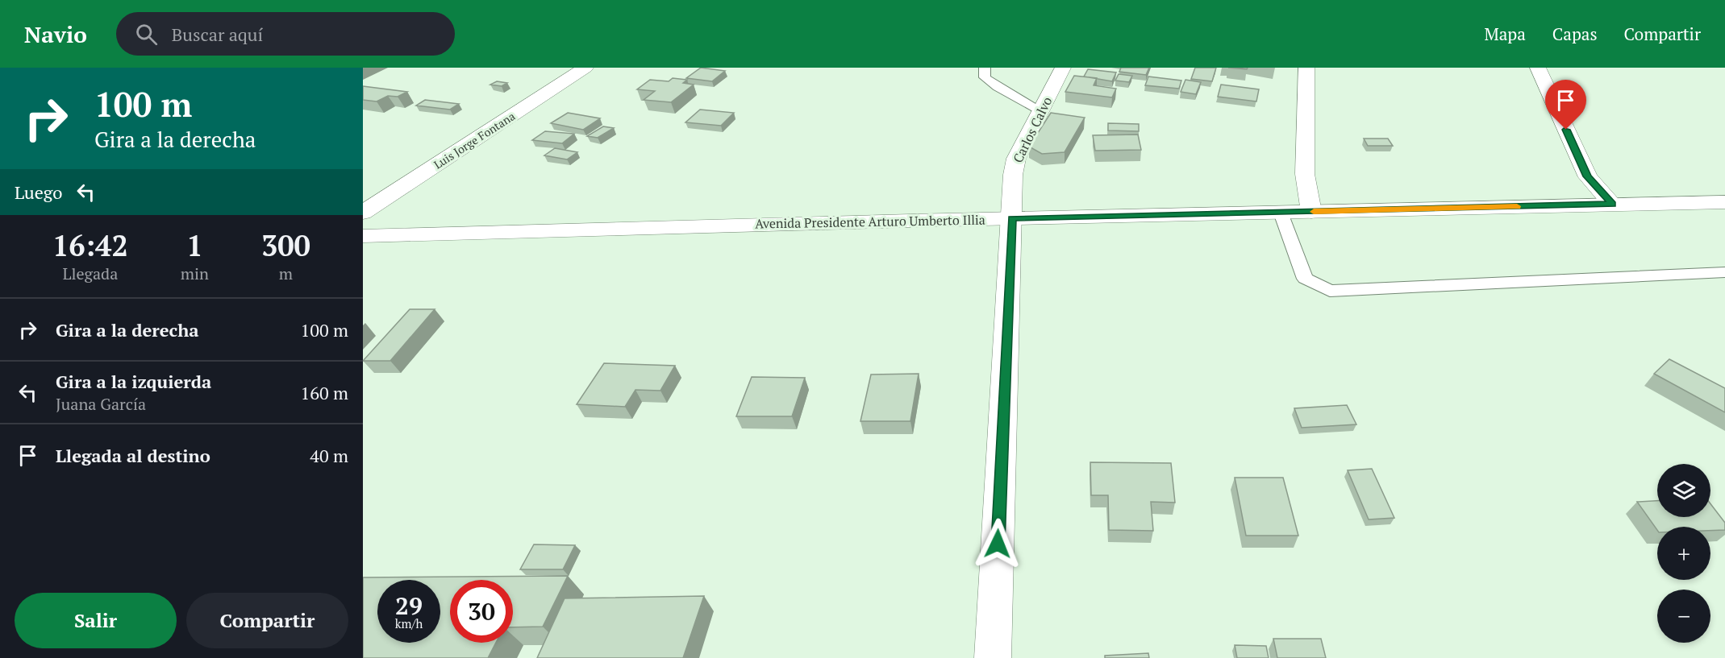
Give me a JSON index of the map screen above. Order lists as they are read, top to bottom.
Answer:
{
  "streets": {
    "street": ["Carlos Calvo", "Luis Jorge Fontana", "Avenida Presidente Arturo Umberto Illia"]
  },
  "crossings": [
    ["Carlos Calvo", "Avenida Presidente Arturo Umberto Illia"]
  ],
  "page": {
    "header": "Navio",
    "search": "Buscar aquí",
    "nav": ["Mapa", "Capas", "Compartir"],
    "turn": ["100 m", "Gira a la derecha"],
    "then": "Luego",
    "eta": [
      "16:42",
      "Llegada",
      "1",
      "min",
      "300",
      "m"
    ],
    "list": [
      {
        "name": "Gira a la derecha",
        "value": "100 m"
      },
      {
        "name": "Gira a la izquierda",
        "note": "Juana García",
        "value": "160 m"
      },
      {
        "name": "Llegada al destino",
        "value": "40 m"
      }
    ],
    "map_buttons": ["+", "−"],
    "speed": "29 km/h",
    "limit": "30",
    "buttons": ["Salir", "Compartir"]
  }
}
